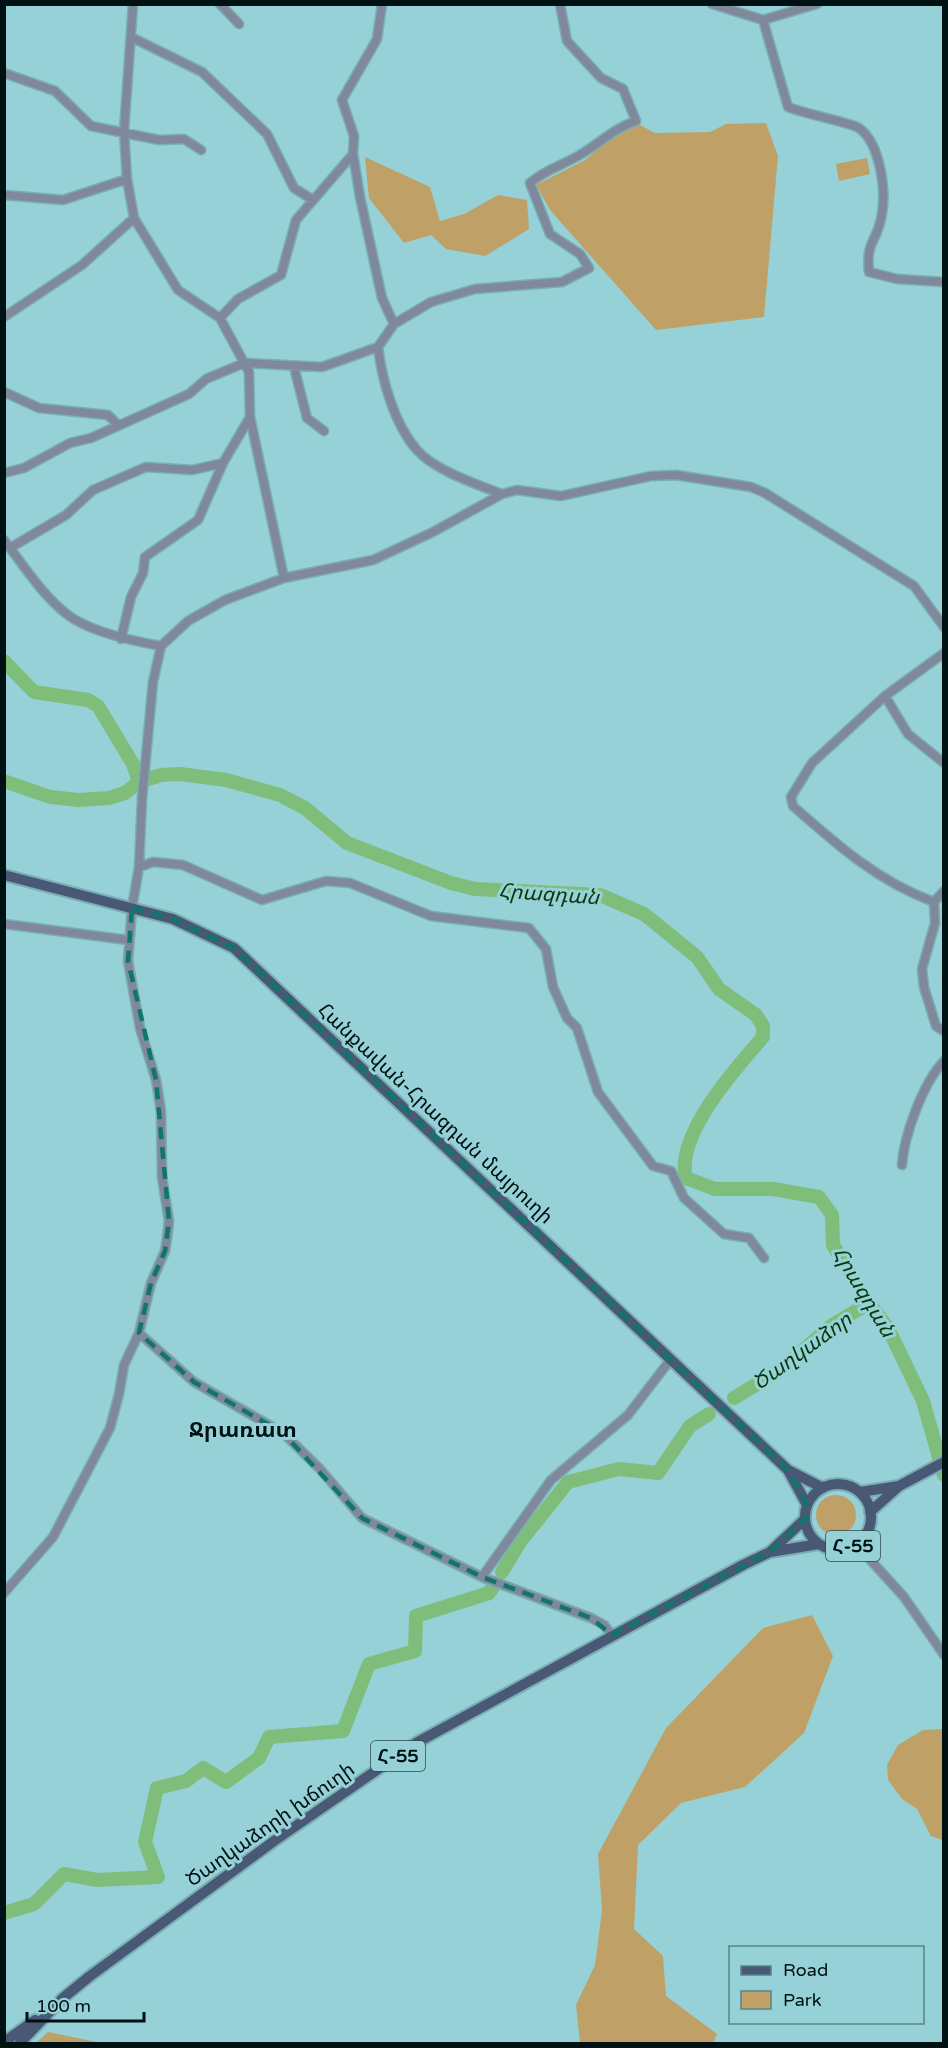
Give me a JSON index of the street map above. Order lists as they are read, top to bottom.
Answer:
{
  "streets": {
    "main road": ["Հանքավան-Հրազդան մայրուղի", "Հ-55", "Ծաղկաձորի խճուղի"]
  },
  "crossings": [
    ["Հանքավան-Հրազդան մայրուղի", "Հ-55"],
    ["Հանքավան-Հրազդան մայրուղի", "Ծաղկաձորի խճուղի"],
    ["Հ-55", "Ծաղկաձորի խճուղի"]
  ],
  "districts": ["Ջրառատ"],
  "water": ["Հրազդան", "Ծաղկաձոր"],
  "legend": ["Road", "Park"],
  "scale_bar": "100 m"
}
